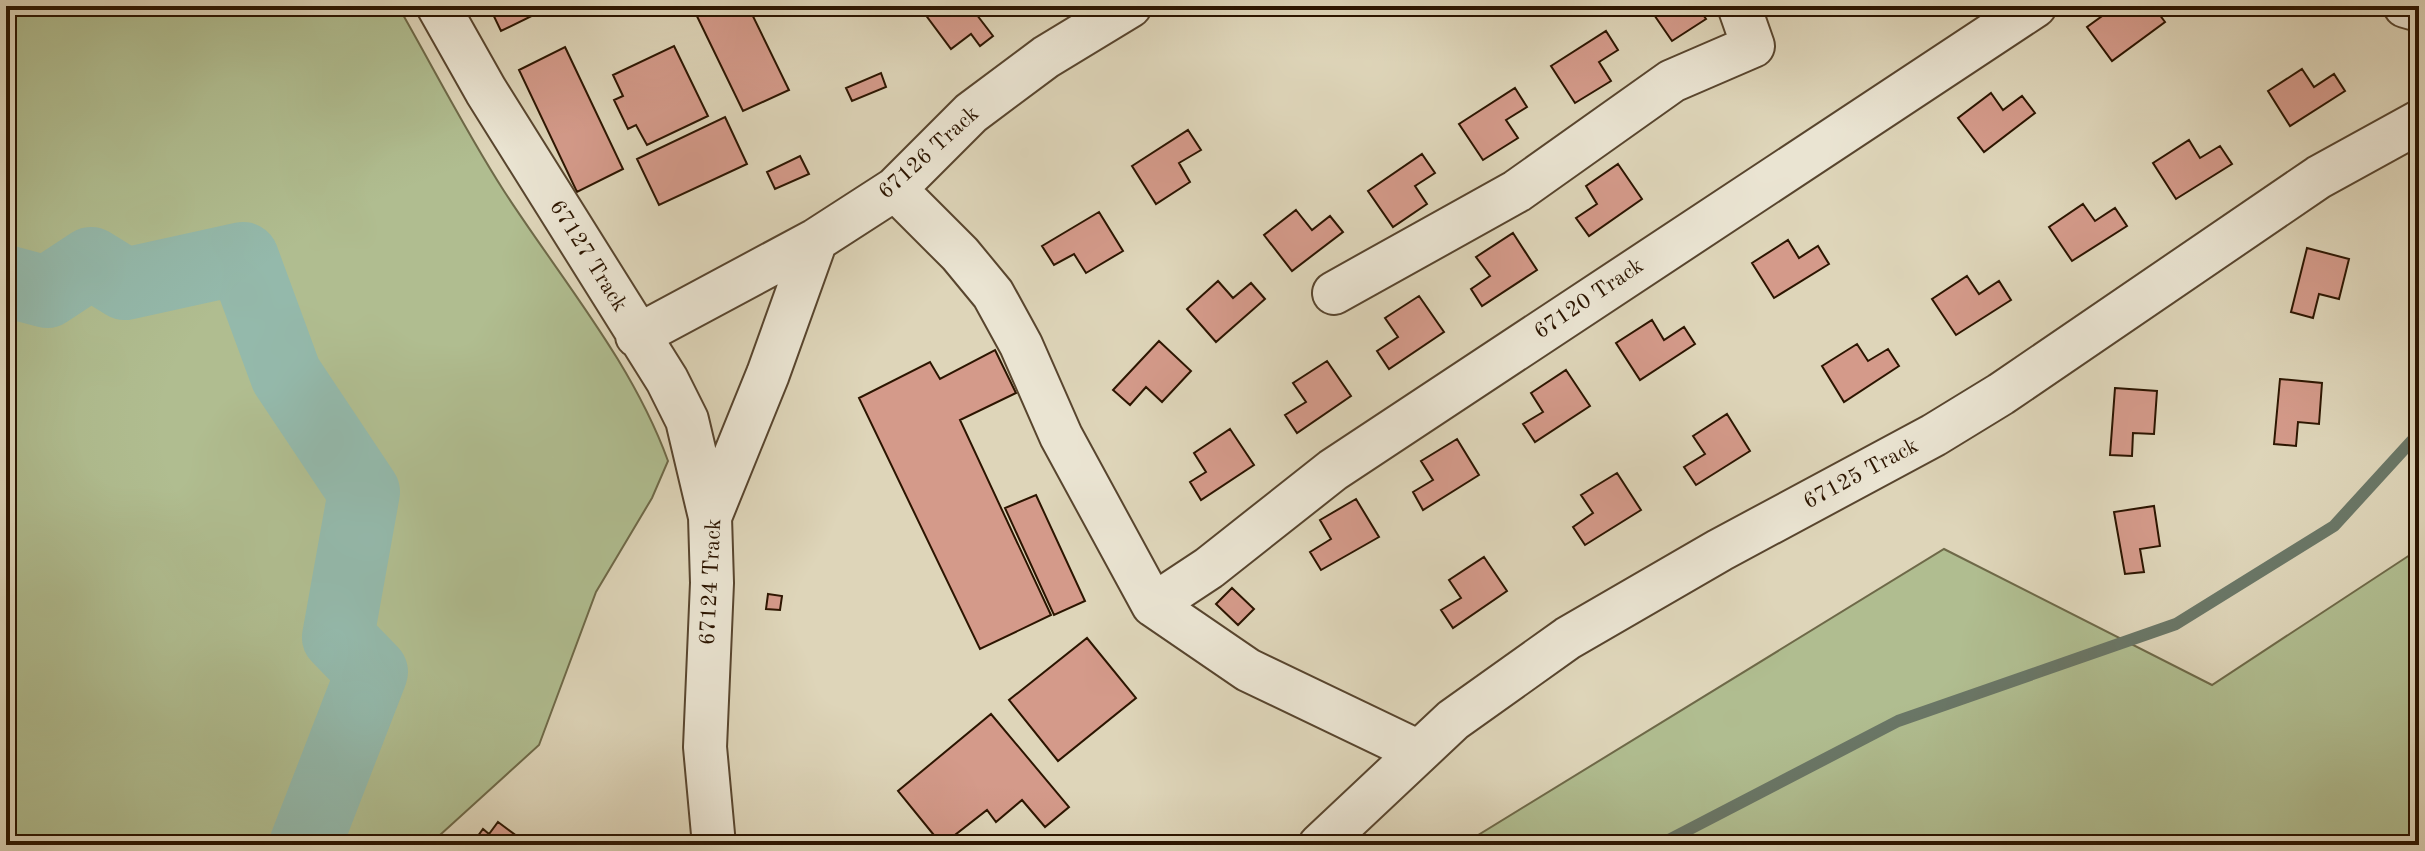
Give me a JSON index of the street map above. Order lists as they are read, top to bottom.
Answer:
{
  "streets": {
    "street": [
      "67126 Track",
      "67127 Track",
      "67120 Track",
      "67125 Track",
      "67124 Track"
    ]
  },
  "crossings": [
    ["67126 Track", "67127 Track"],
    ["67126 Track", "67124 Track"],
    ["67127 Track", "67124 Track"]
  ]
}
